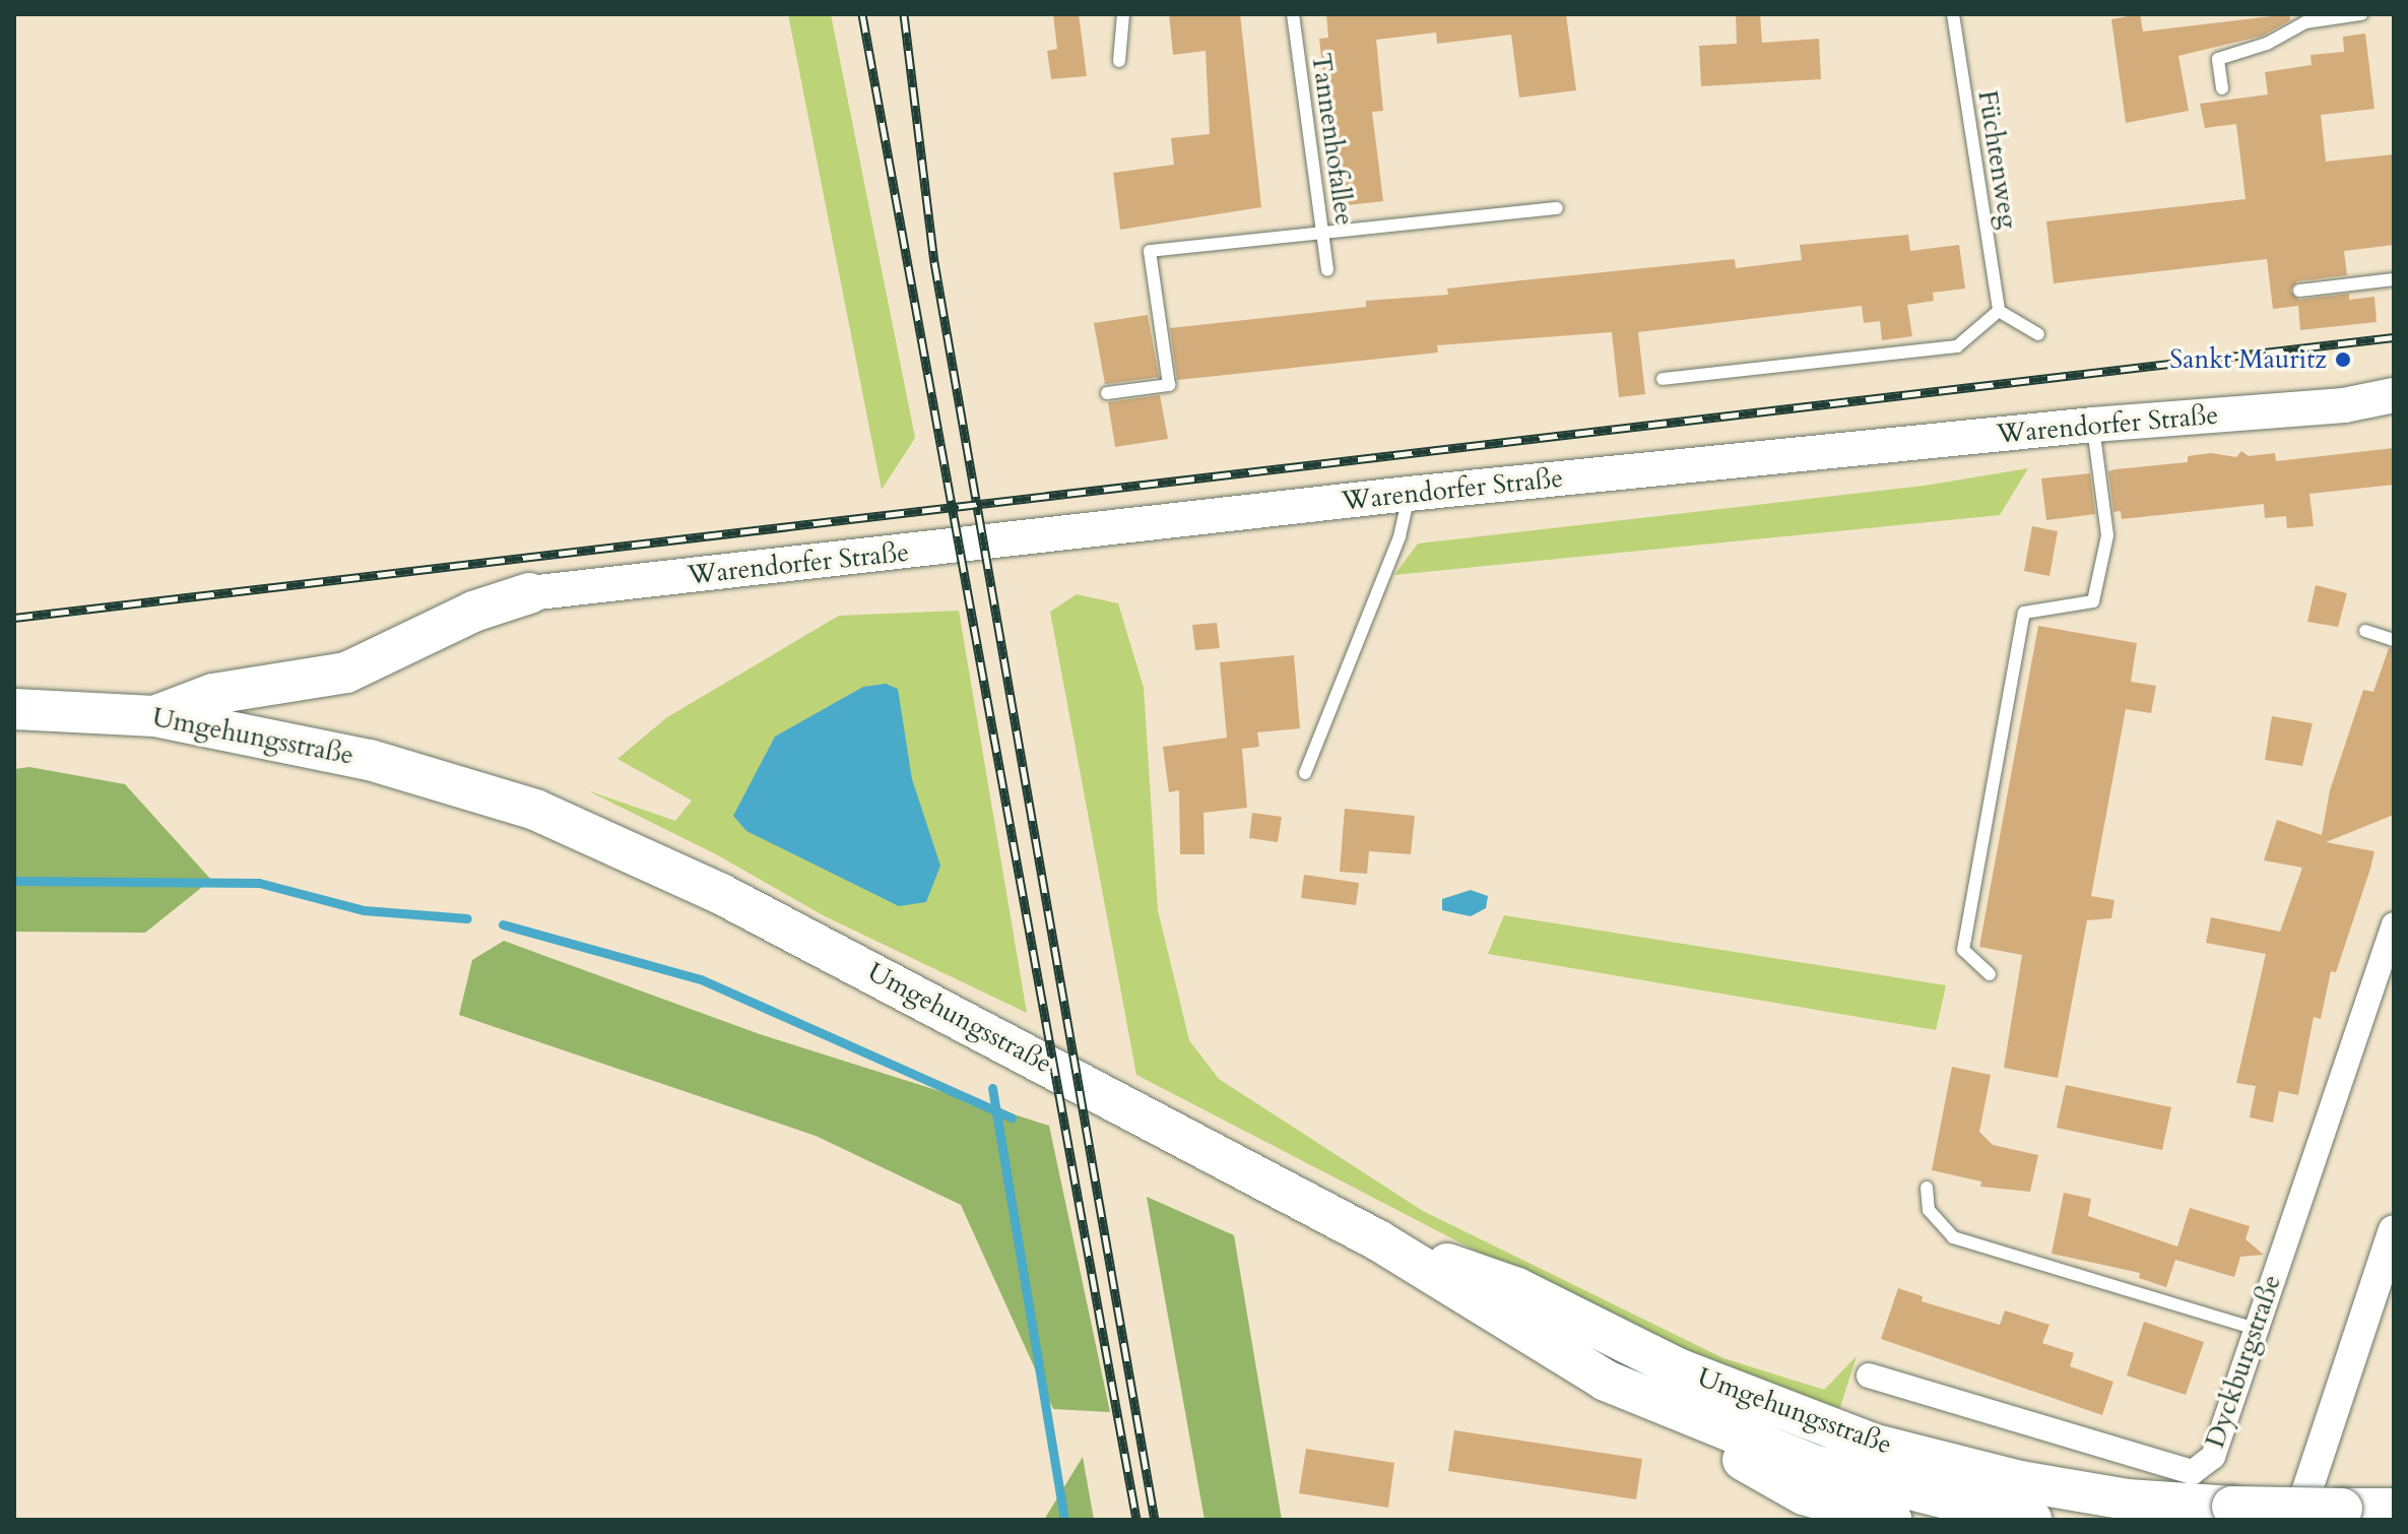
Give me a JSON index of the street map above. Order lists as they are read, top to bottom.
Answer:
{
  "streets": {
    "highway": ["Umgehungsstraße"],
    "main road": ["Warendorfer Straße"],
    "street": ["Dyckburgstraße"],
    "lane": ["Tannenhofallee", "Füchtenweg"]
  },
  "places": ["Sankt Mauritz"]
}
